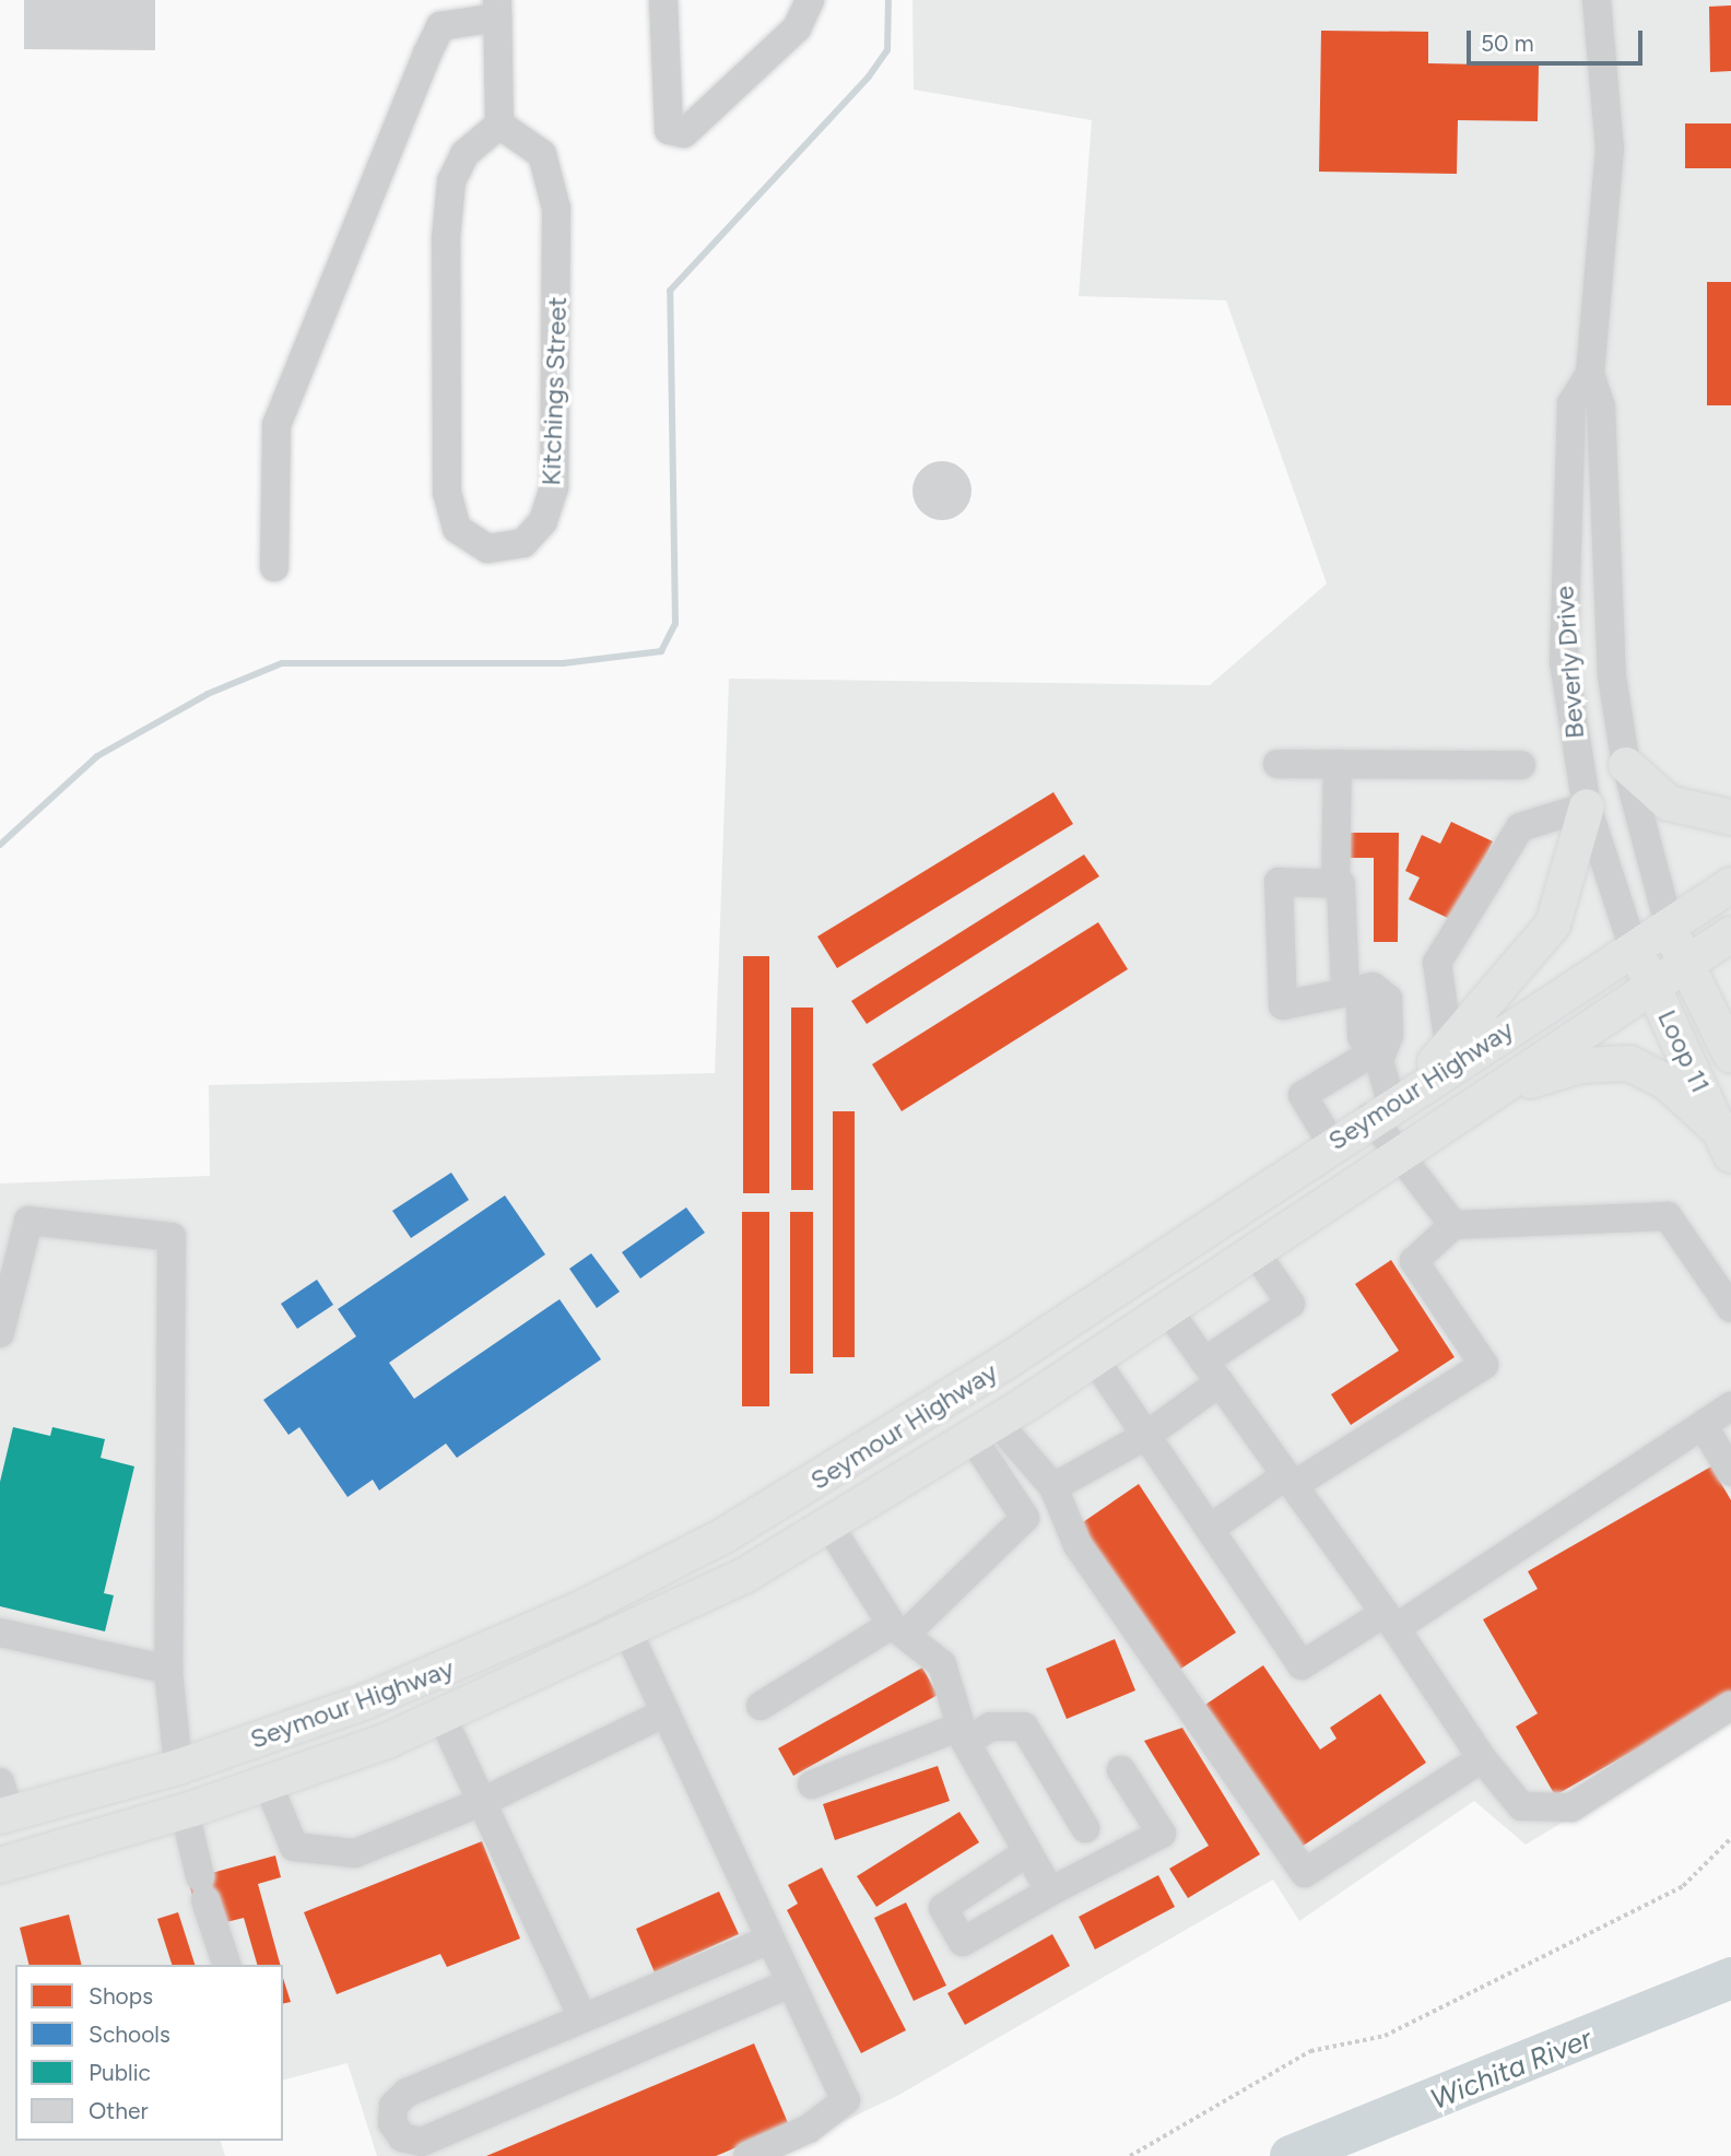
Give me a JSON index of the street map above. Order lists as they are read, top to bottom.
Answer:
{
  "streets": {
    "main road": ["Loop 11", "Seymour Highway"],
    "street": ["Kitchings Street", "Beverly Drive"]
  },
  "crossings": [
    ["Beverly Drive", "Loop 11"],
    ["Beverly Drive", "Seymour Highway"],
    ["Loop 11", "Seymour Highway"]
  ],
  "water": ["Wichita River"],
  "legend": [
    "Shops",
    "Schools",
    "Public",
    "Other"
  ],
  "scale_bar": "50 m"
}
